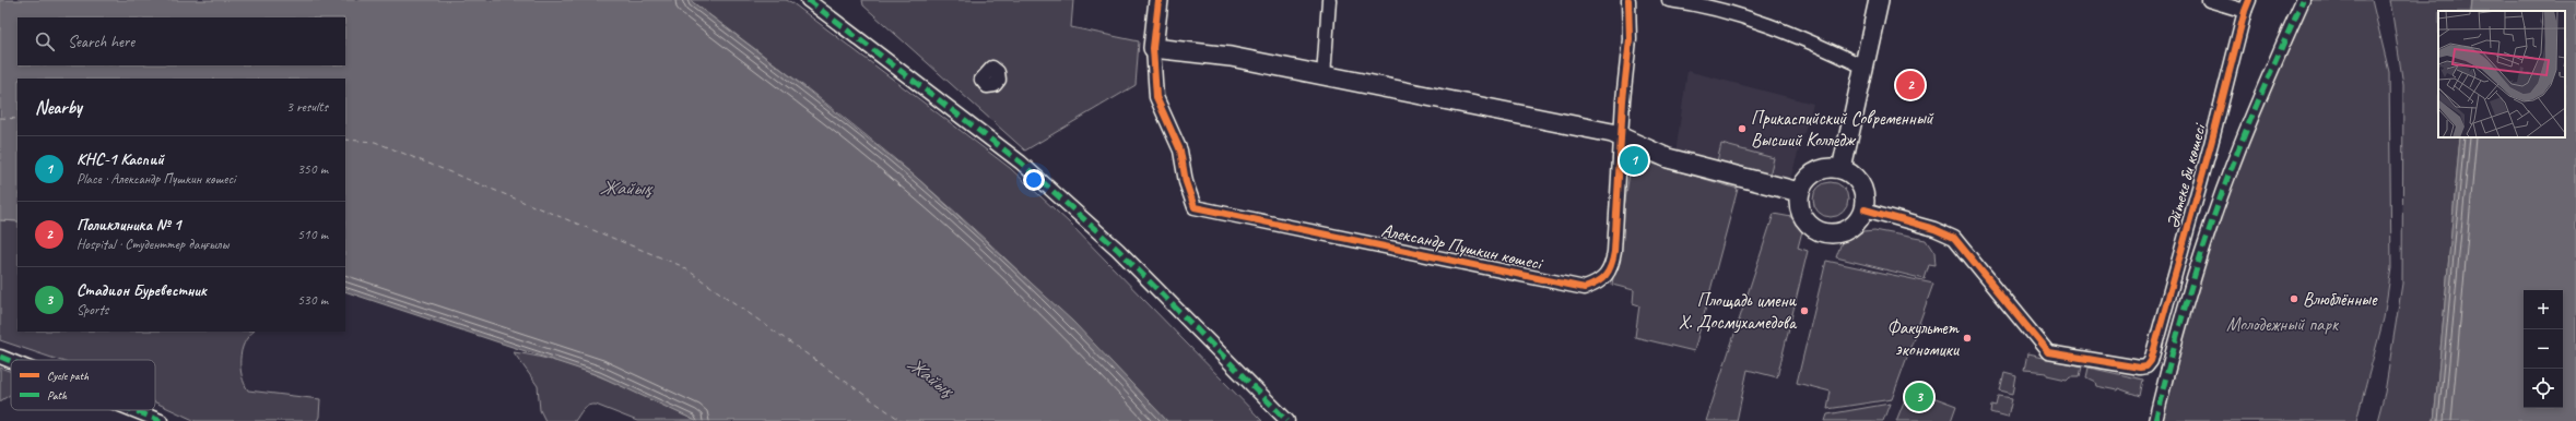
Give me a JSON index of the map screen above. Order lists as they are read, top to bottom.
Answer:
{
  "streets": {
    "street": ["Әйтеке би көшесі", "Александр Пушкин көшесі"]
  },
  "water": ["Жайық"],
  "parks": ["Молодежный парк"],
  "places": [
    "Прикаспийский Современный Высший Колледж",
    "Влюблённые",
    "Площадь имени Х. Досмухамедова",
    "Факультет экономики"
  ],
  "legend": ["Cycle path", "Path"],
  "page": {
    "search": "Search here",
    "pins": ["2", "1", "3"],
    "heading": ["Nearby", "3 results"],
    "list": [
      {
        "mark": "1",
        "name": "КНС-1 Каспий",
        "note": "Place · Александр Пушкин көшесі",
        "value": "350 m"
      },
      {
        "mark": "2",
        "name": "Поликлиника № 1",
        "note": "Hospital · Студенттер даңғылы",
        "value": "510 m"
      },
      {
        "mark": "3",
        "name": "Стадион Буревестник",
        "note": "Sports",
        "value": "530 m"
      }
    ],
    "map_buttons": ["+", "−"]
  }
}
